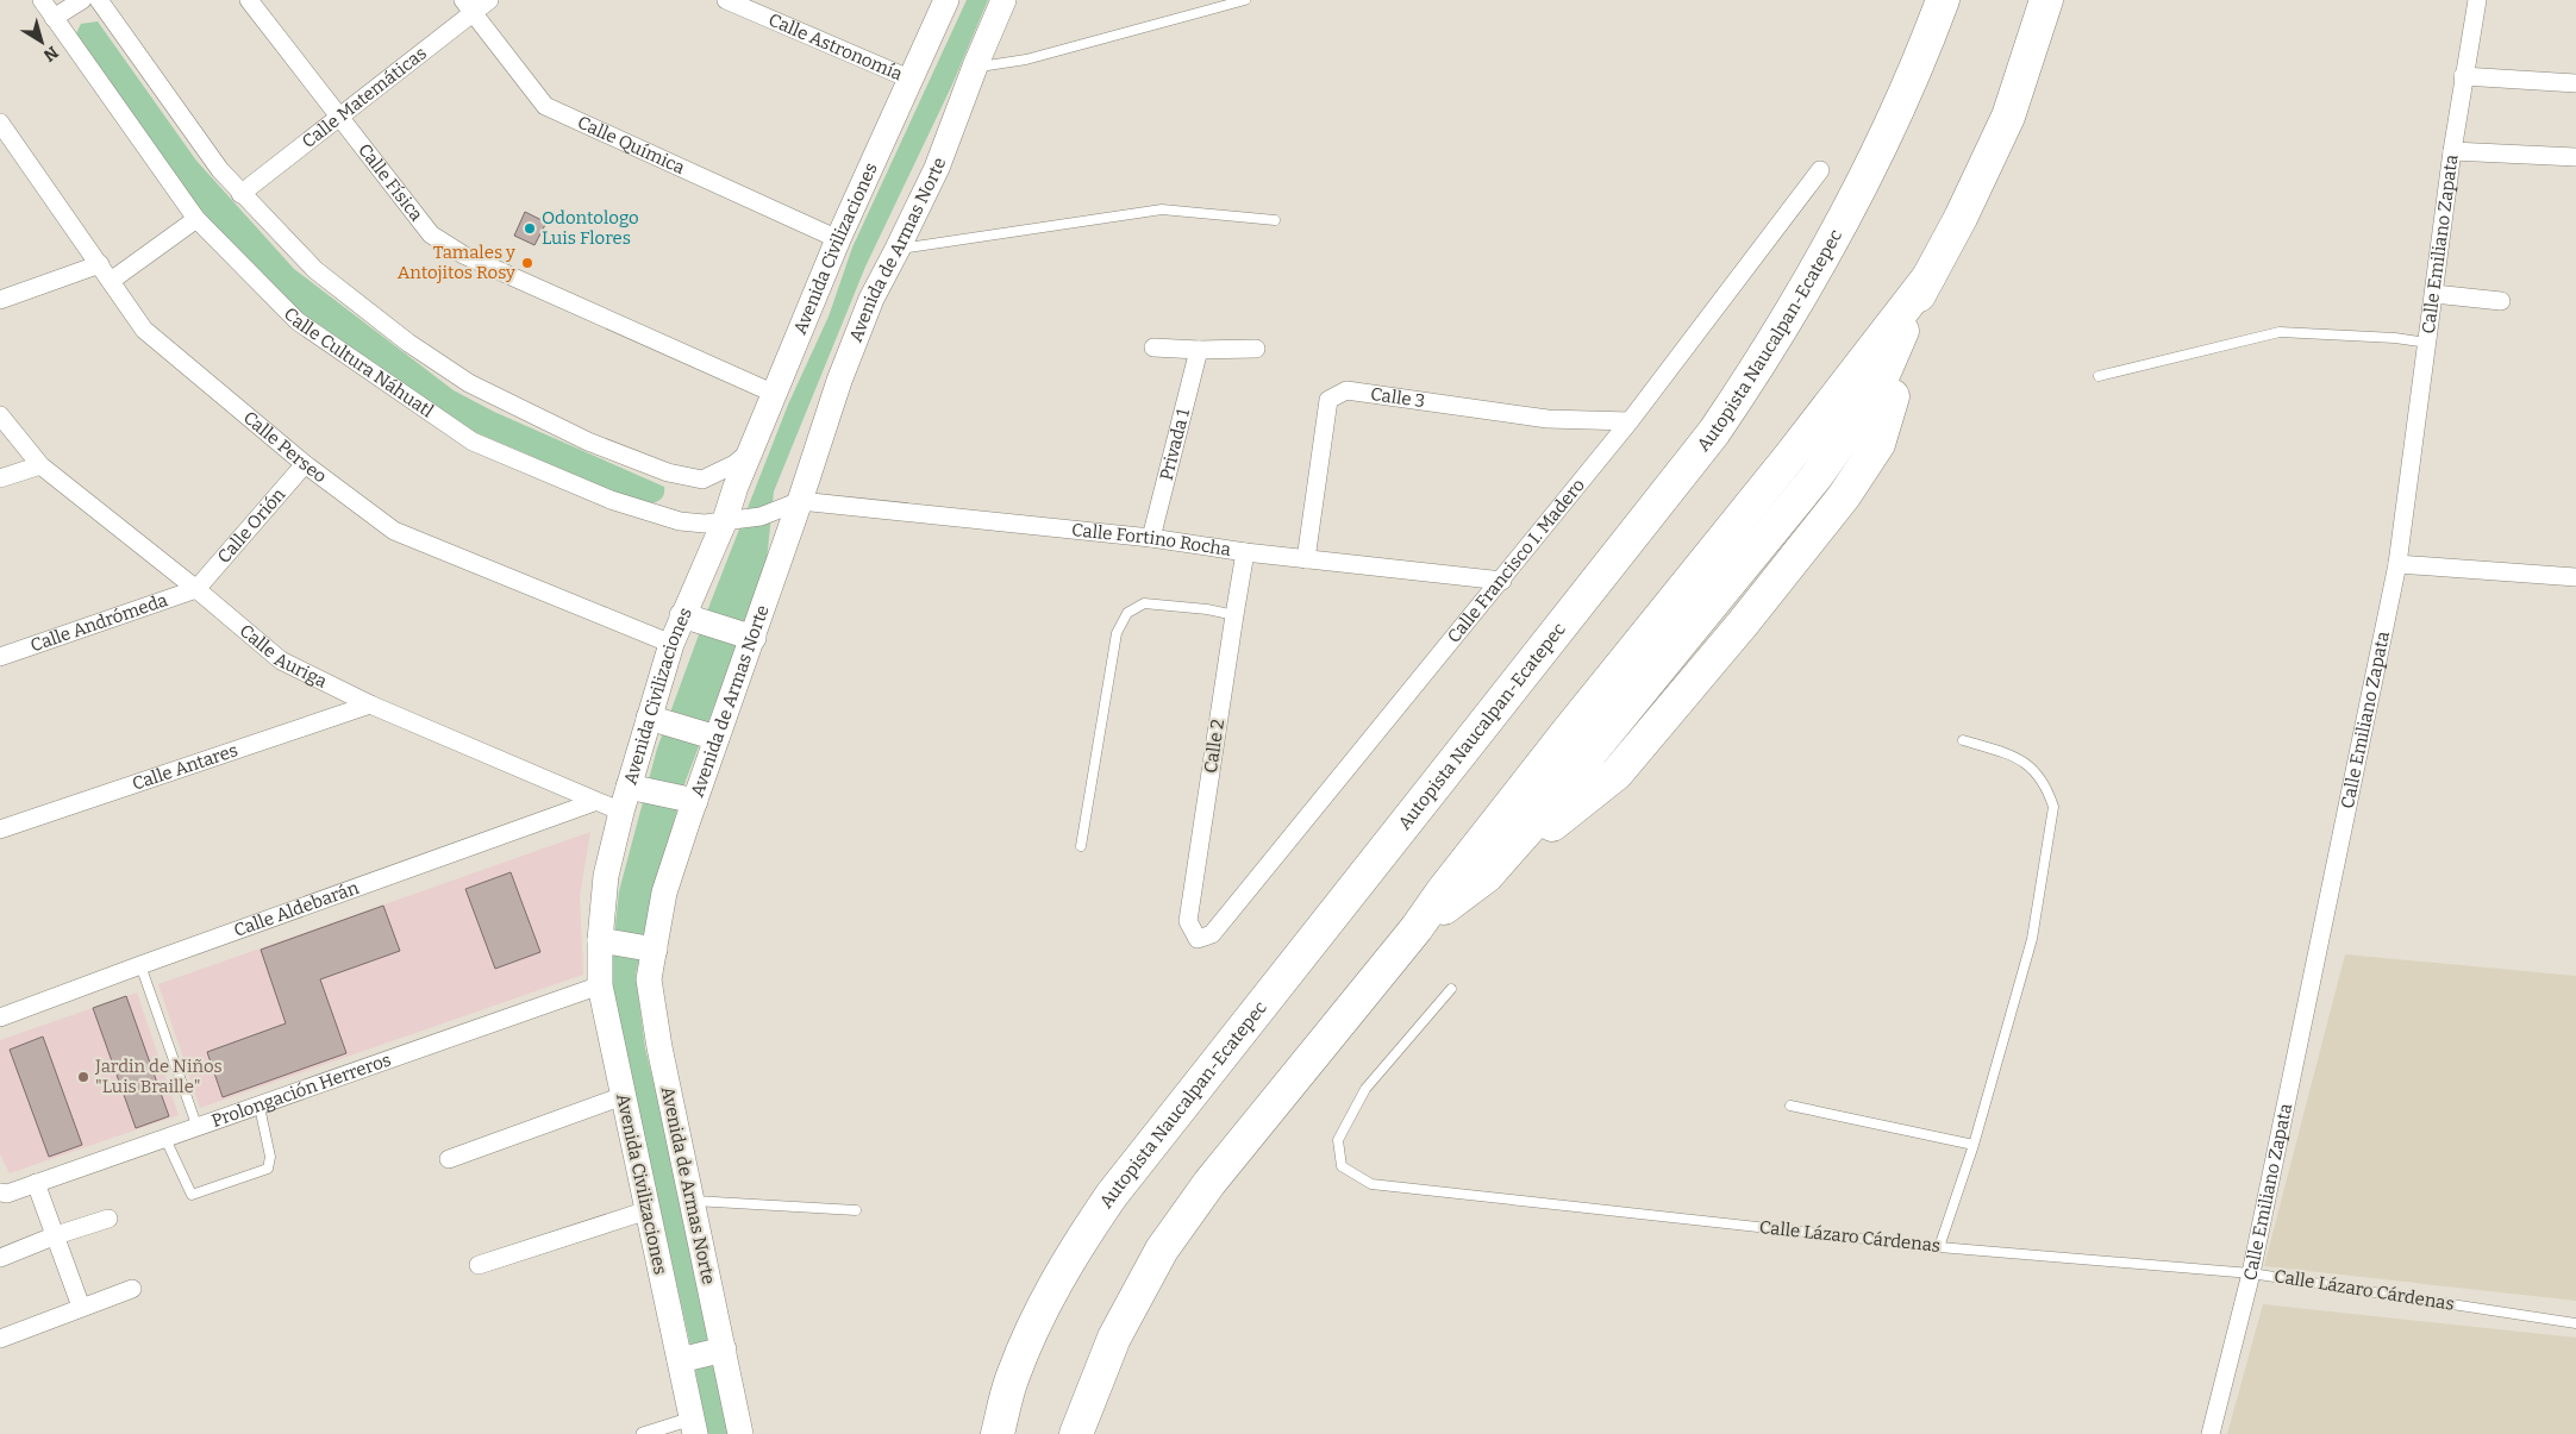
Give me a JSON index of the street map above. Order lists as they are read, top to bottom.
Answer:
{
  "streets": {
    "highway": ["Autopista Naucalpan-Ecatepec"],
    "main road": ["Avenida Civilizaciones", "Avenida de Armas Norte"],
    "street": [
      "Calle Astronomía",
      "Calle Matemáticas",
      "Calle Química",
      "Calle Física",
      "Calle Emiliano Zapata",
      "Calle Cultura Náhuatl",
      "Calle 3",
      "Privada 1",
      "Calle Perseo",
      "Calle Orión",
      "Calle Fortino Rocha",
      "Calle Francisco I. Madero",
      "Calle Andrómeda",
      "Calle Auriga",
      "Calle 2",
      "Calle Antares",
      "Calle Aldebarán",
      "Prolongación Herreros"
    ],
    "lane": ["Calle Lázaro Cárdenas"]
  },
  "crossings": [
    ["Calle Astronomía", "Avenida Civilizaciones"],
    ["Calle Matemáticas", "Calle Química"],
    ["Calle Matemáticas", "Calle Física"],
    ["Calle Química", "Avenida Civilizaciones"],
    ["Calle Física", "Avenida Civilizaciones"],
    ["Calle Emiliano Zapata", "Calle Lázaro Cárdenas"],
    ["Avenida Civilizaciones", "Calle Cultura Náhuatl"],
    ["Avenida Civilizaciones", "Calle Perseo"],
    ["Avenida Civilizaciones", "Calle Auriga"],
    ["Avenida Civilizaciones", "Prolongación Herreros"],
    ["Avenida de Armas Norte", "Calle Cultura Náhuatl"],
    ["Avenida de Armas Norte", "Calle Fortino Rocha"],
    ["Calle Cultura Náhuatl", "Calle Fortino Rocha"],
    ["Calle 3", "Calle Fortino Rocha"],
    ["Calle 3", "Calle Francisco I. Madero"],
    ["Privada 1", "Calle Fortino Rocha"],
    ["Calle Perseo", "Calle Orión"],
    ["Calle Orión", "Calle Andrómeda"],
    ["Calle Orión", "Calle Auriga"],
    ["Calle Fortino Rocha", "Calle Francisco I. Madero"],
    ["Calle Fortino Rocha", "Calle 2"],
    ["Calle Francisco I. Madero", "Calle 2"],
    ["Calle Andrómeda", "Calle Auriga"],
    ["Calle Auriga", "Calle Antares"],
    ["Calle Auriga", "Calle Aldebarán"]
  ],
  "places": ["Odontologo Luis Flores", "Tamales y Antojitos Rosy", "Jardin de Niños \"Luis Braille\""],
  "north": "bottom right"
}
